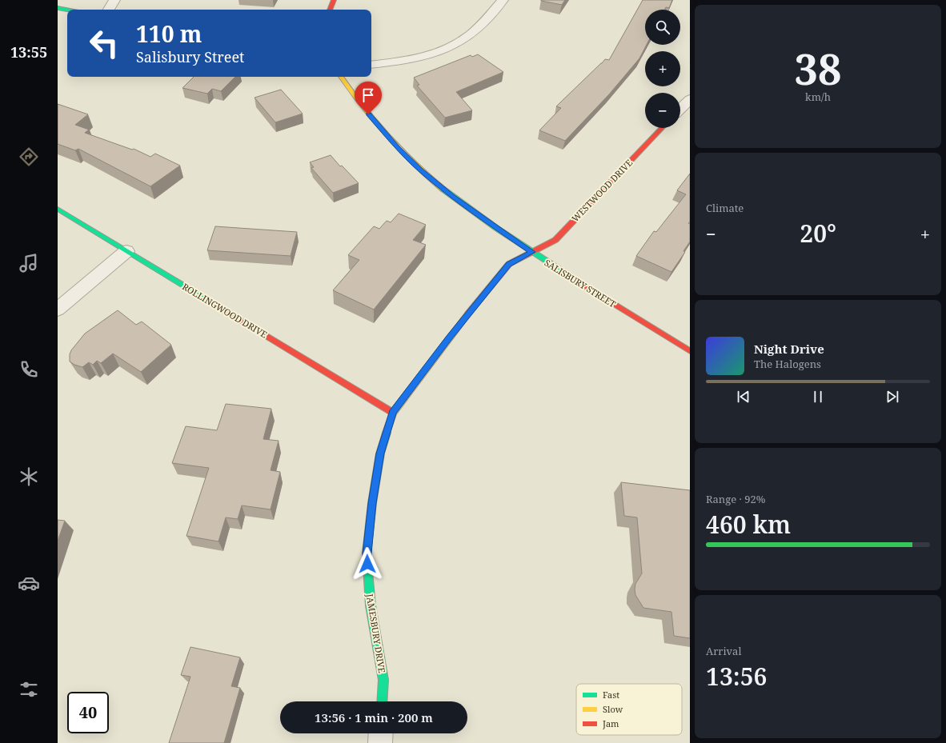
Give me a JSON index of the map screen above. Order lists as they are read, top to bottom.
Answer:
{
  "streets": {
    "street": [
      "WESTWOOD DRIVE",
      "SALISBURY STREET",
      "ROLLINGWOOD DRIVE",
      "JAMESBURY DRIVE"
    ]
  },
  "crossings": [
    ["WESTWOOD DRIVE", "SALISBURY STREET"],
    ["WESTWOOD DRIVE", "JAMESBURY DRIVE"],
    ["SALISBURY STREET", "JAMESBURY DRIVE"],
    ["ROLLINGWOOD DRIVE", "JAMESBURY DRIVE"]
  ],
  "legend": ["Fast", "Slow", "Jam"],
  "page": {
    "tabs": "13:55",
    "tile": [
      ["38", "km/h"],
      "Climate",
      ["Range · 92%", "460 km"],
      ["Arrival", "13:56"]
    ],
    "map_buttons": ["+", "−"],
    "turn": ["110 m", "Salisbury Street"],
    "heat": ["−", "20°", "+"],
    "song": ["Night Drive", "The Halogens"],
    "limit": "40",
    "trip": "13:56 · 1 min · 200 m"
  }
}
